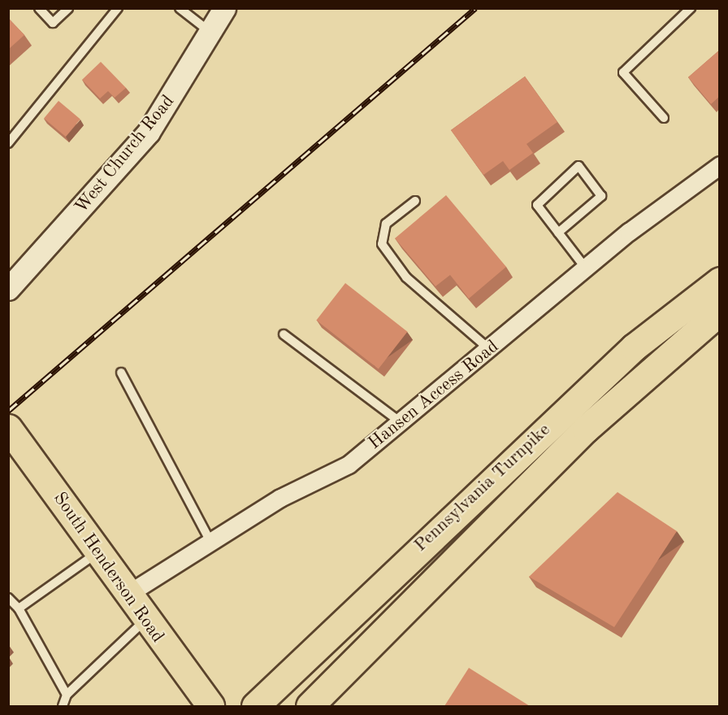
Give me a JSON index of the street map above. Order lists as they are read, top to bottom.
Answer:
{
  "streets": {
    "main road": ["Pennsylvania Turnpike", "South Henderson Road"],
    "street": ["West Church Road", "Hansen Access Road"]
  },
  "crossings": [
    ["Hansen Access Road", "South Henderson Road"]
  ]
}
